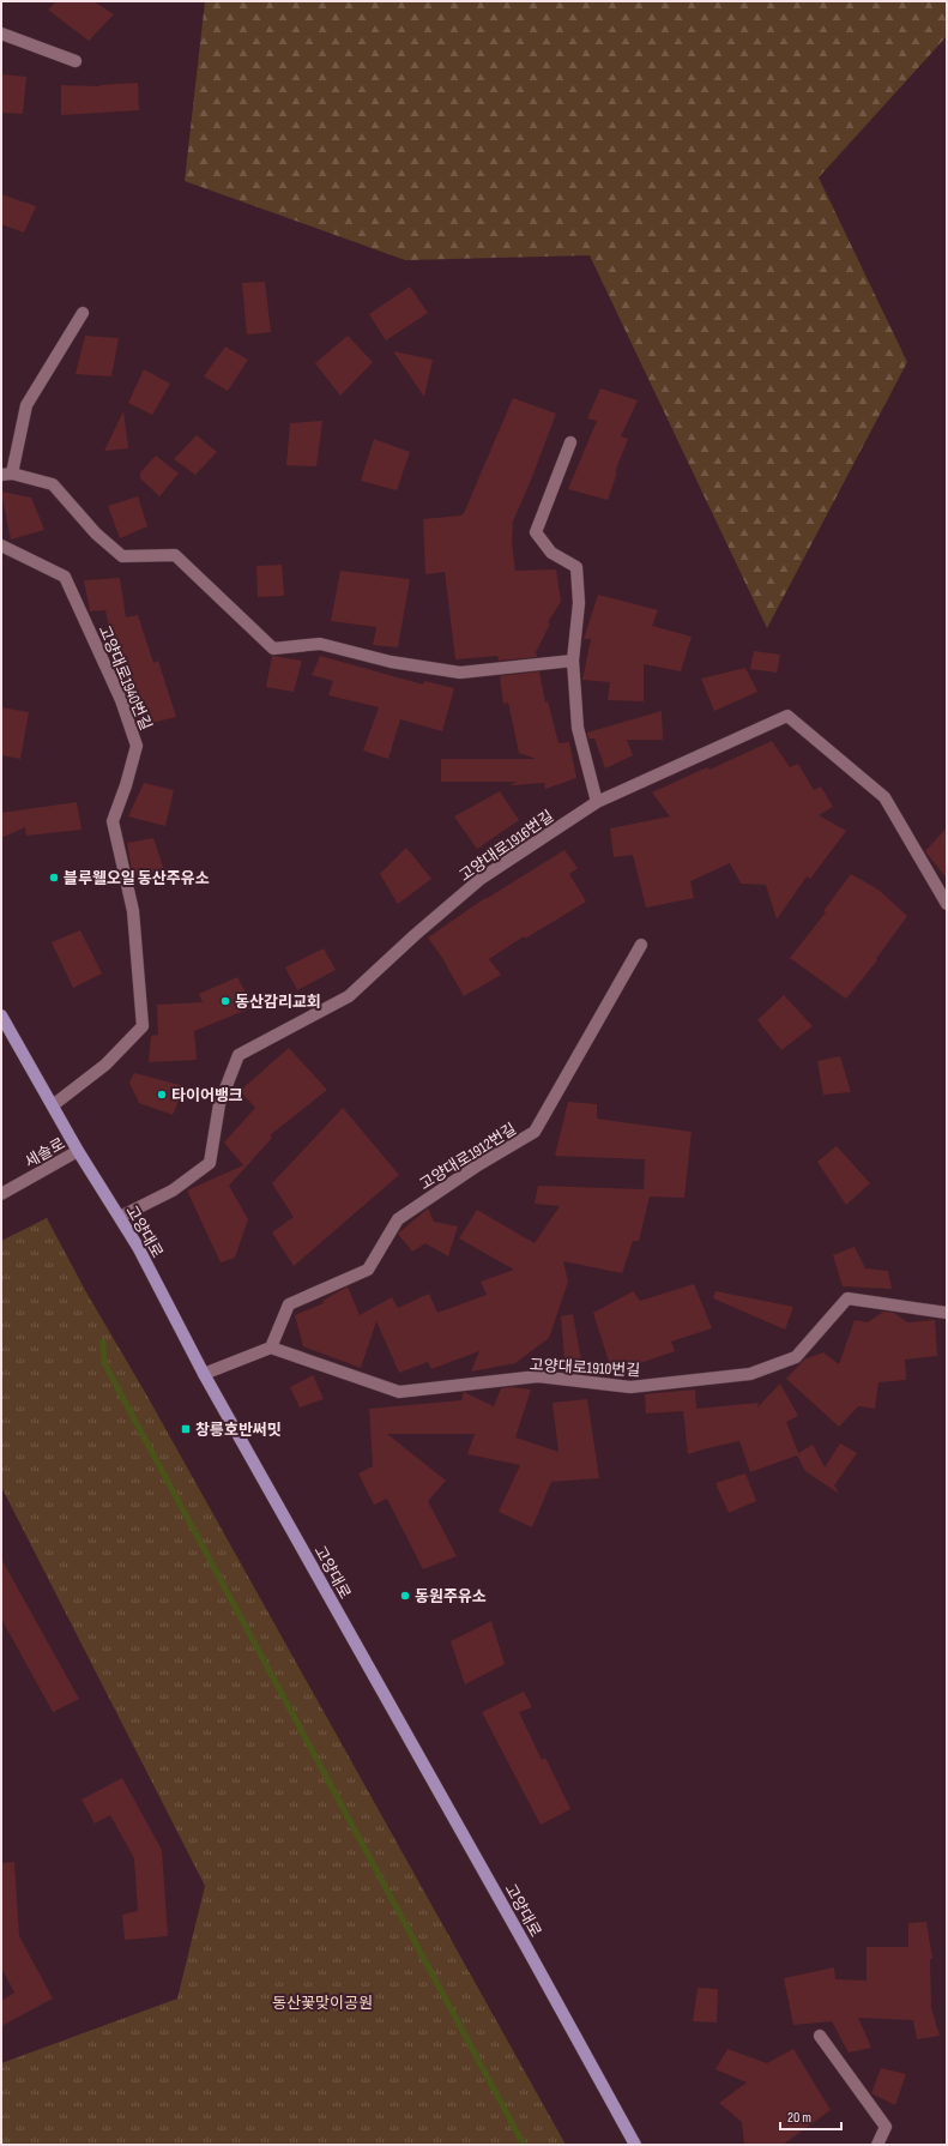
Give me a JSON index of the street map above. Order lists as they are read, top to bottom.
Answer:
{
  "streets": {
    "main road": ["고양대로"],
    "street": [
      "고양대로1940번길",
      "고양대로1916번길",
      "세솔로",
      "고양대로1912번길",
      "고양대로1910번길"
    ]
  },
  "crossings": [
    ["고양대로1940번길", "고양대로"],
    ["고양대로1916번길", "고양대로"],
    ["세솔로", "고양대로"],
    ["고양대로1912번길", "고양대로1910번길"]
  ],
  "parks": ["동산꽃맞이공원"],
  "places": {
    "other": [
      "블루웰오일 동산주유소",
      "동산감리교회",
      "타이어뱅크",
      "동원주유소"
    ],
    "transit": ["창릉호반써밋"]
  },
  "scale_bar": "20 m"
}
